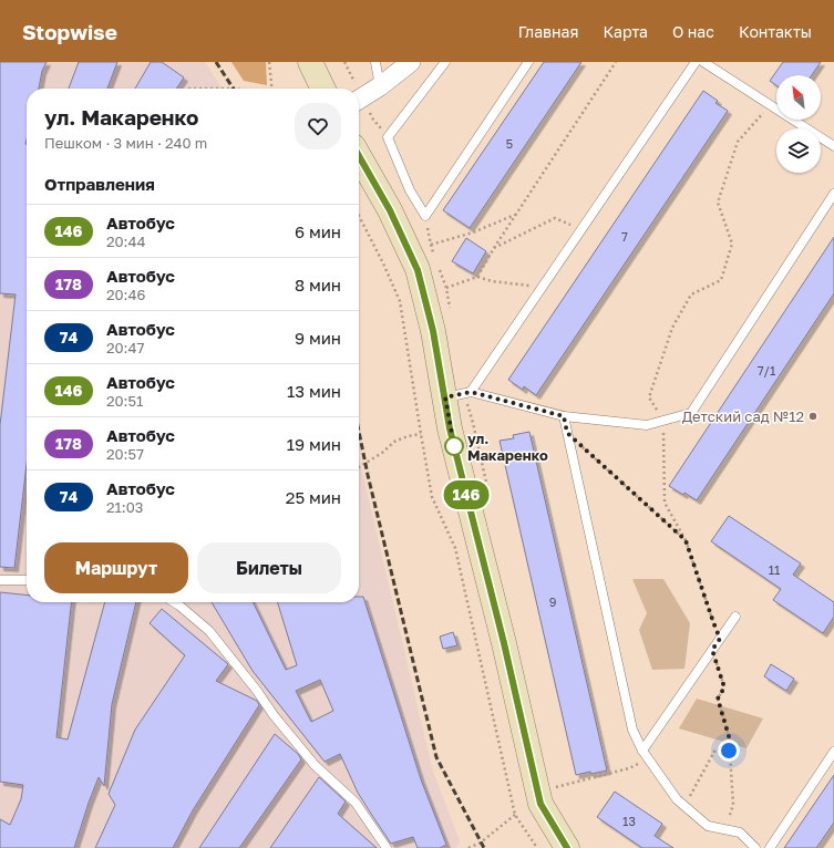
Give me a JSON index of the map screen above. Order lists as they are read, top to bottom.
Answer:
{
  "places": ["Детский сад №12", "ул. Макаренко"],
  "lines": ["bus line 146"],
  "house_numbers": [
    "5",
    "7",
    "7/1",
    "11",
    "9",
    "13"
  ],
  "north": "top left",
  "page": {
    "header": "Stopwise",
    "nav": [
      "Главная",
      "Карта",
      "О нас",
      "Контакты"
    ],
    "on_map": "146",
    "heading": [
      ["ул. Макаренко", "Пешком · 3 мин · 240 m"],
      "Отправления"
    ],
    "list": [
      {
        "mark": "146",
        "name": "Автобус",
        "note": "20:44",
        "value": "6 мин"
      },
      {
        "mark": "178",
        "name": "Автобус",
        "note": "20:46",
        "value": "8 мин"
      },
      {
        "mark": "74",
        "name": "Автобус",
        "note": "20:47",
        "value": "9 мин"
      },
      {
        "mark": "146",
        "name": "Автобус",
        "note": "20:51",
        "value": "13 мин"
      },
      {
        "mark": "178",
        "name": "Автобус",
        "note": "20:57",
        "value": "19 мин"
      },
      {
        "mark": "74",
        "name": "Автобус",
        "note": "21:03",
        "value": "25 мин"
      }
    ],
    "buttons": ["Маршрут", "Билеты"]
  }
}
